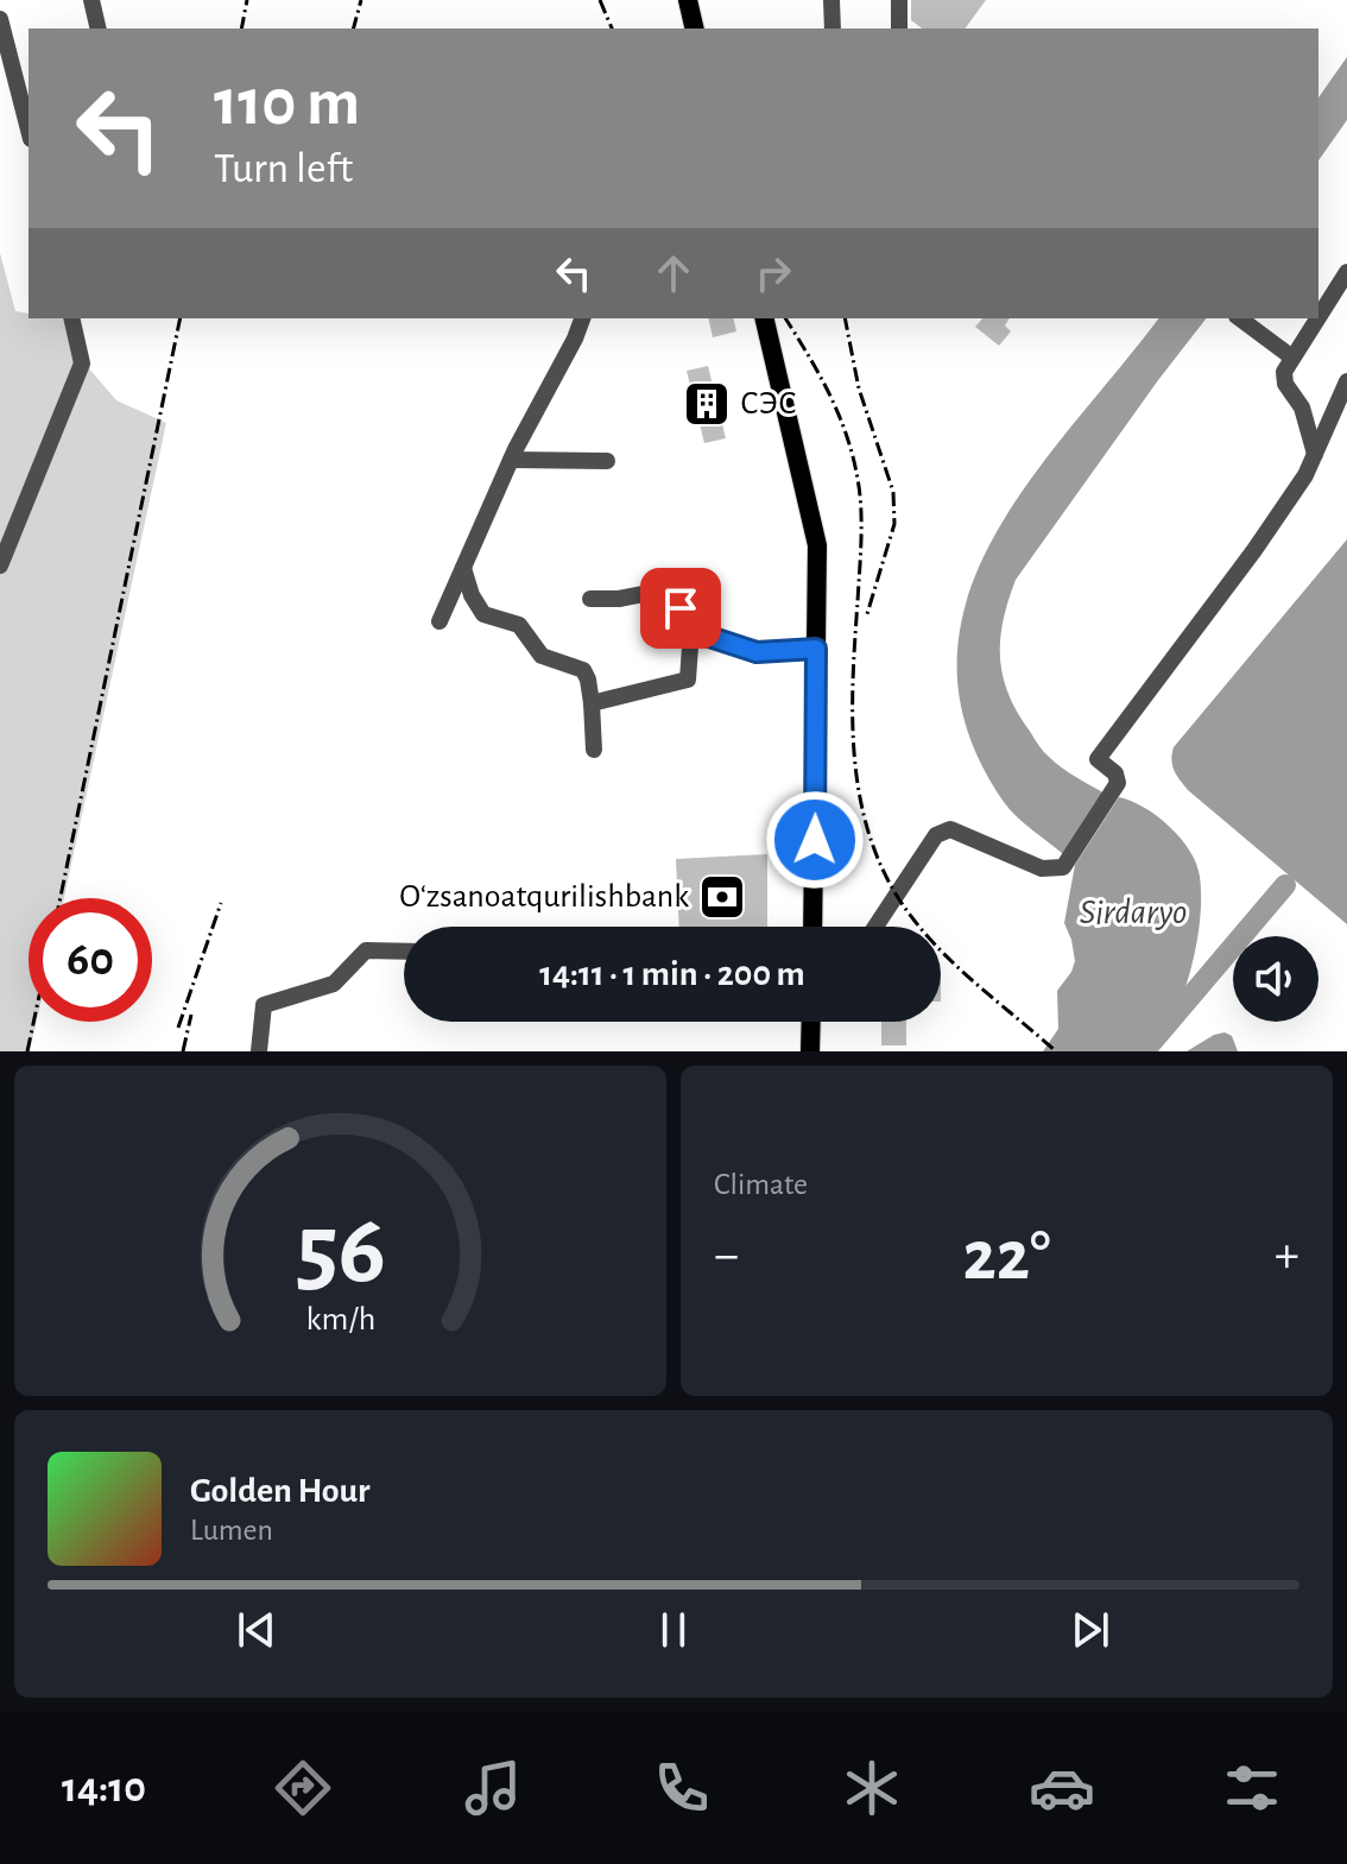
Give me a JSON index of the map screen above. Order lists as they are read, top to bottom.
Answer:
{
  "water": ["Sirdaryo"],
  "places": {
    "building": ["СЭС"],
    "bank": ["Oʻzsanoatqurilishbank"]
  },
  "page": {
    "turn": ["110 m", "Turn left"],
    "limit": "60",
    "trip": "14:11 · 1 min · 200 m",
    "tile": "Climate",
    "heat": ["−", "22°", "+"],
    "song": ["Golden Hour", "Lumen"],
    "tabs": "14:10",
    "gauge": ["56", "km/h"]
  }
}
